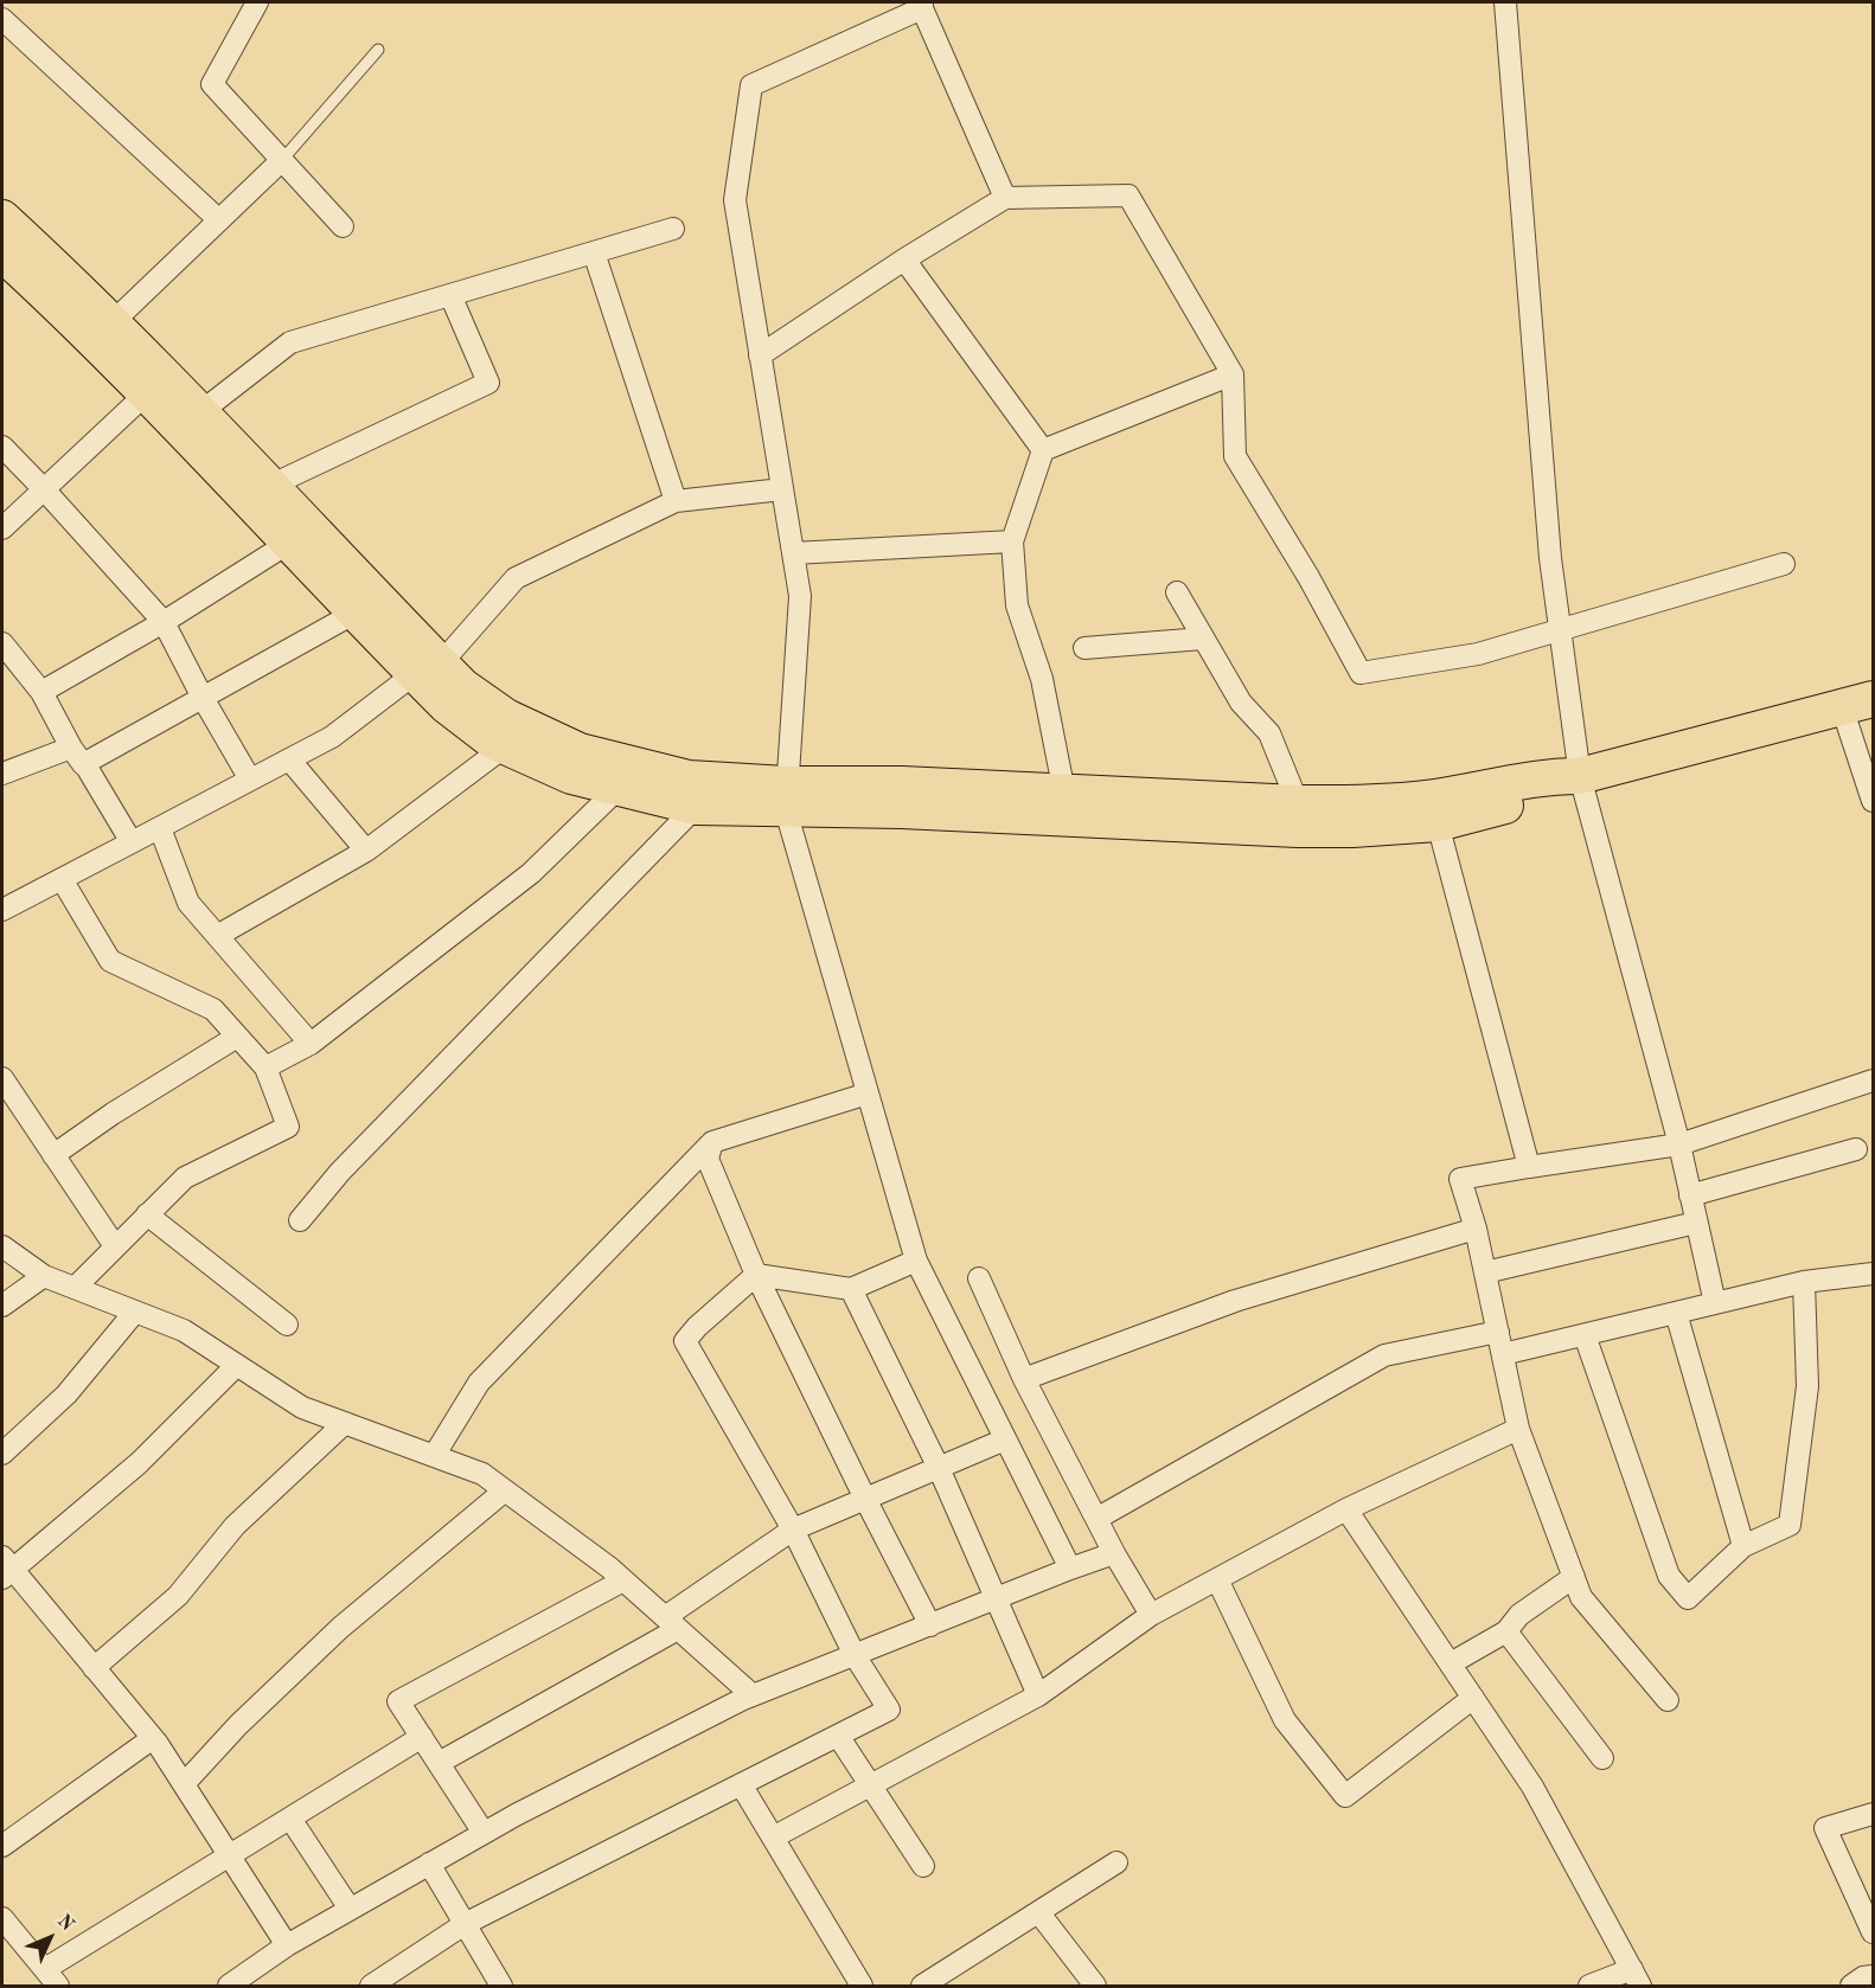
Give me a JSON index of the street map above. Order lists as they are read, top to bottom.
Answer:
{
  "north": "top right"
}
